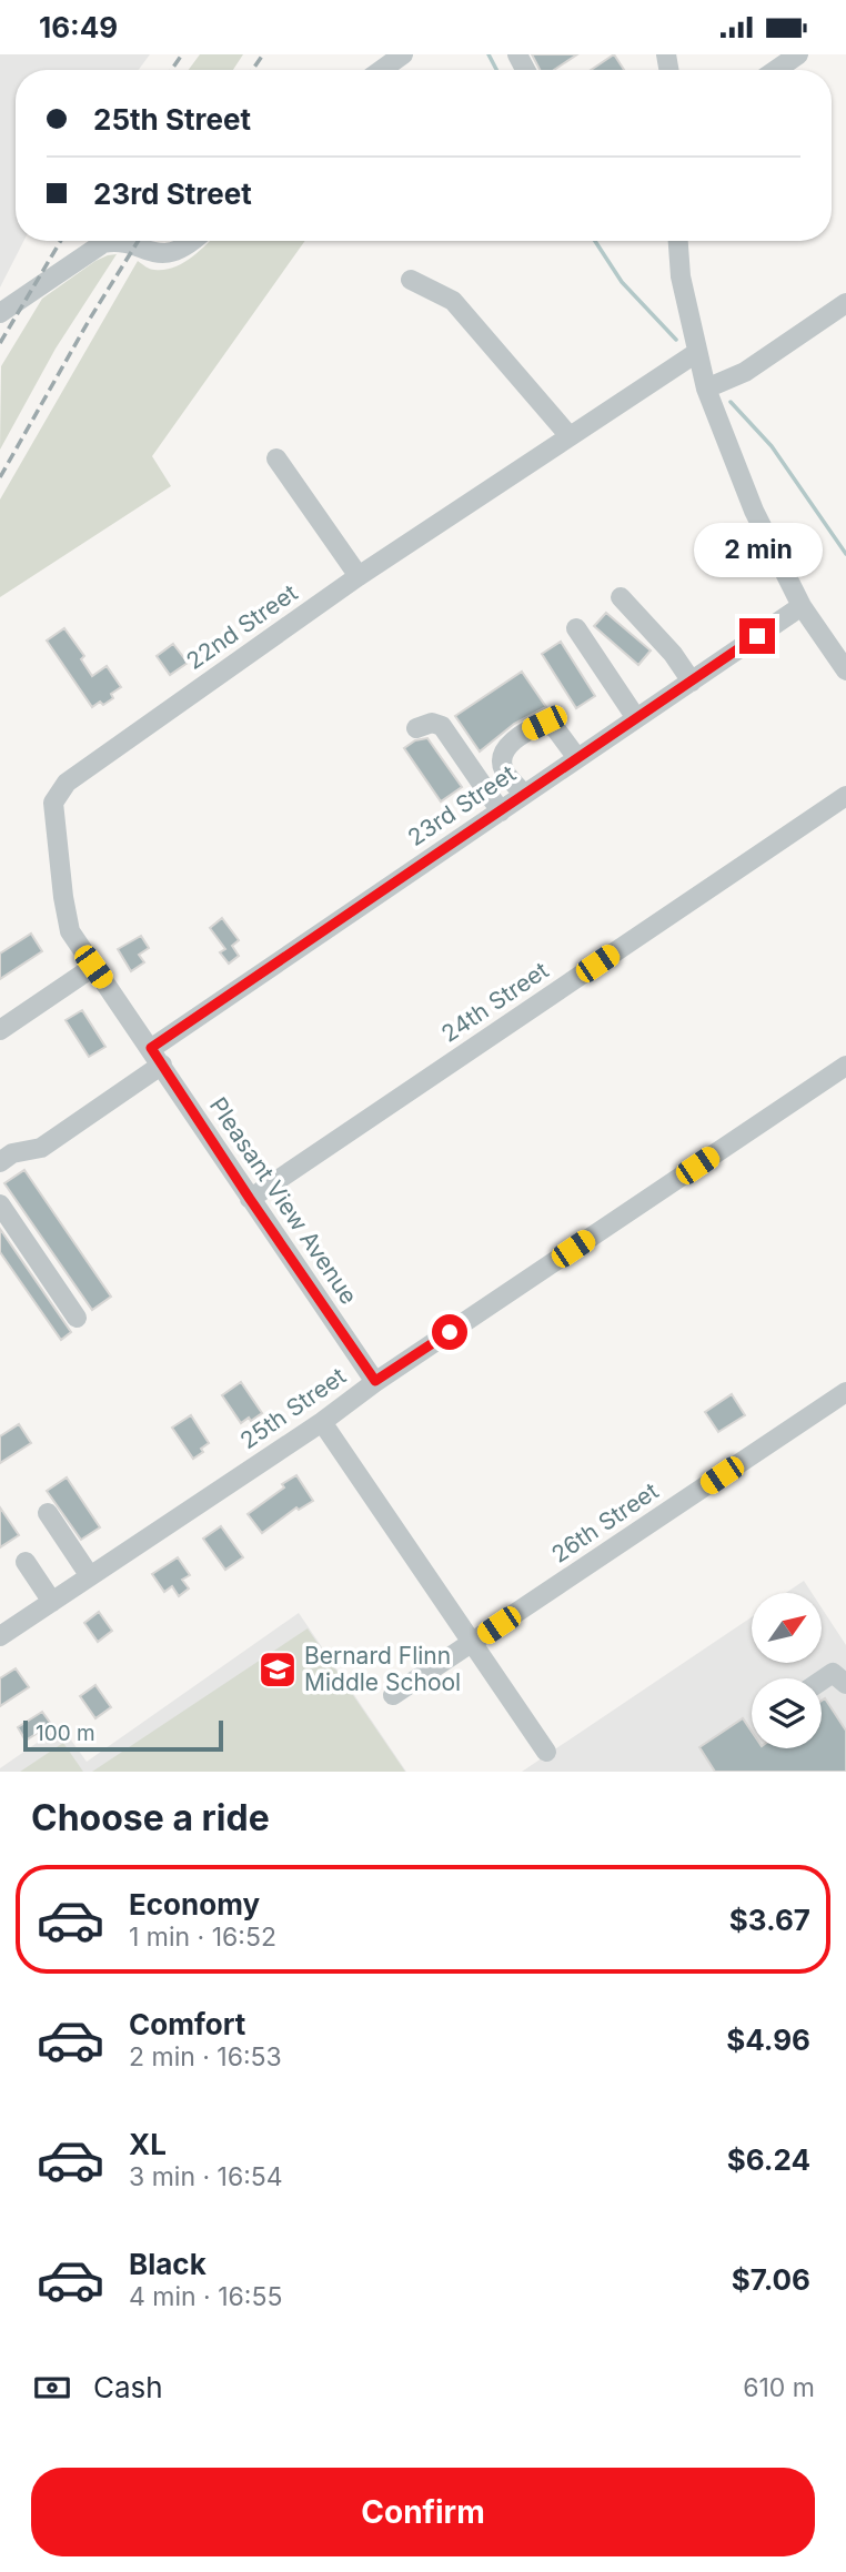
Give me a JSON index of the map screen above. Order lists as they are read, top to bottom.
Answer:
{
  "streets": {
    "street": [
      "22nd Street",
      "23rd Street",
      "24th Street",
      "Pleasant View Avenue",
      "25th Street",
      "26th Street"
    ]
  },
  "crossings": [
    ["22nd Street", "23rd Street"],
    ["22nd Street", "Pleasant View Avenue"],
    ["23rd Street", "Pleasant View Avenue"],
    ["24th Street", "Pleasant View Avenue"],
    ["Pleasant View Avenue", "25th Street"]
  ],
  "places": {
    "school or university": ["Bernard Flinn Middle School"]
  },
  "scale_bar": "100 m",
  "north": "top right",
  "page": {
    "status": "16:49",
    "banner": ["25th Street", "23rd Street"],
    "bubble": "2 min",
    "scale": "100 m",
    "heading": "Choose a ride",
    "list": [
      {
        "name": "Economy",
        "note": "1 min · 16:52",
        "value": "$3.67"
      },
      {
        "name": "Comfort",
        "note": "2 min · 16:53",
        "value": "$4.96"
      },
      {
        "name": "XL",
        "note": "3 min · 16:54",
        "value": "$6.24"
      },
      {
        "name": "Black",
        "note": "4 min · 16:55",
        "value": "$7.06"
      }
    ],
    "pay": ["Cash", "610 m"],
    "buttons": "Confirm"
  }
}
